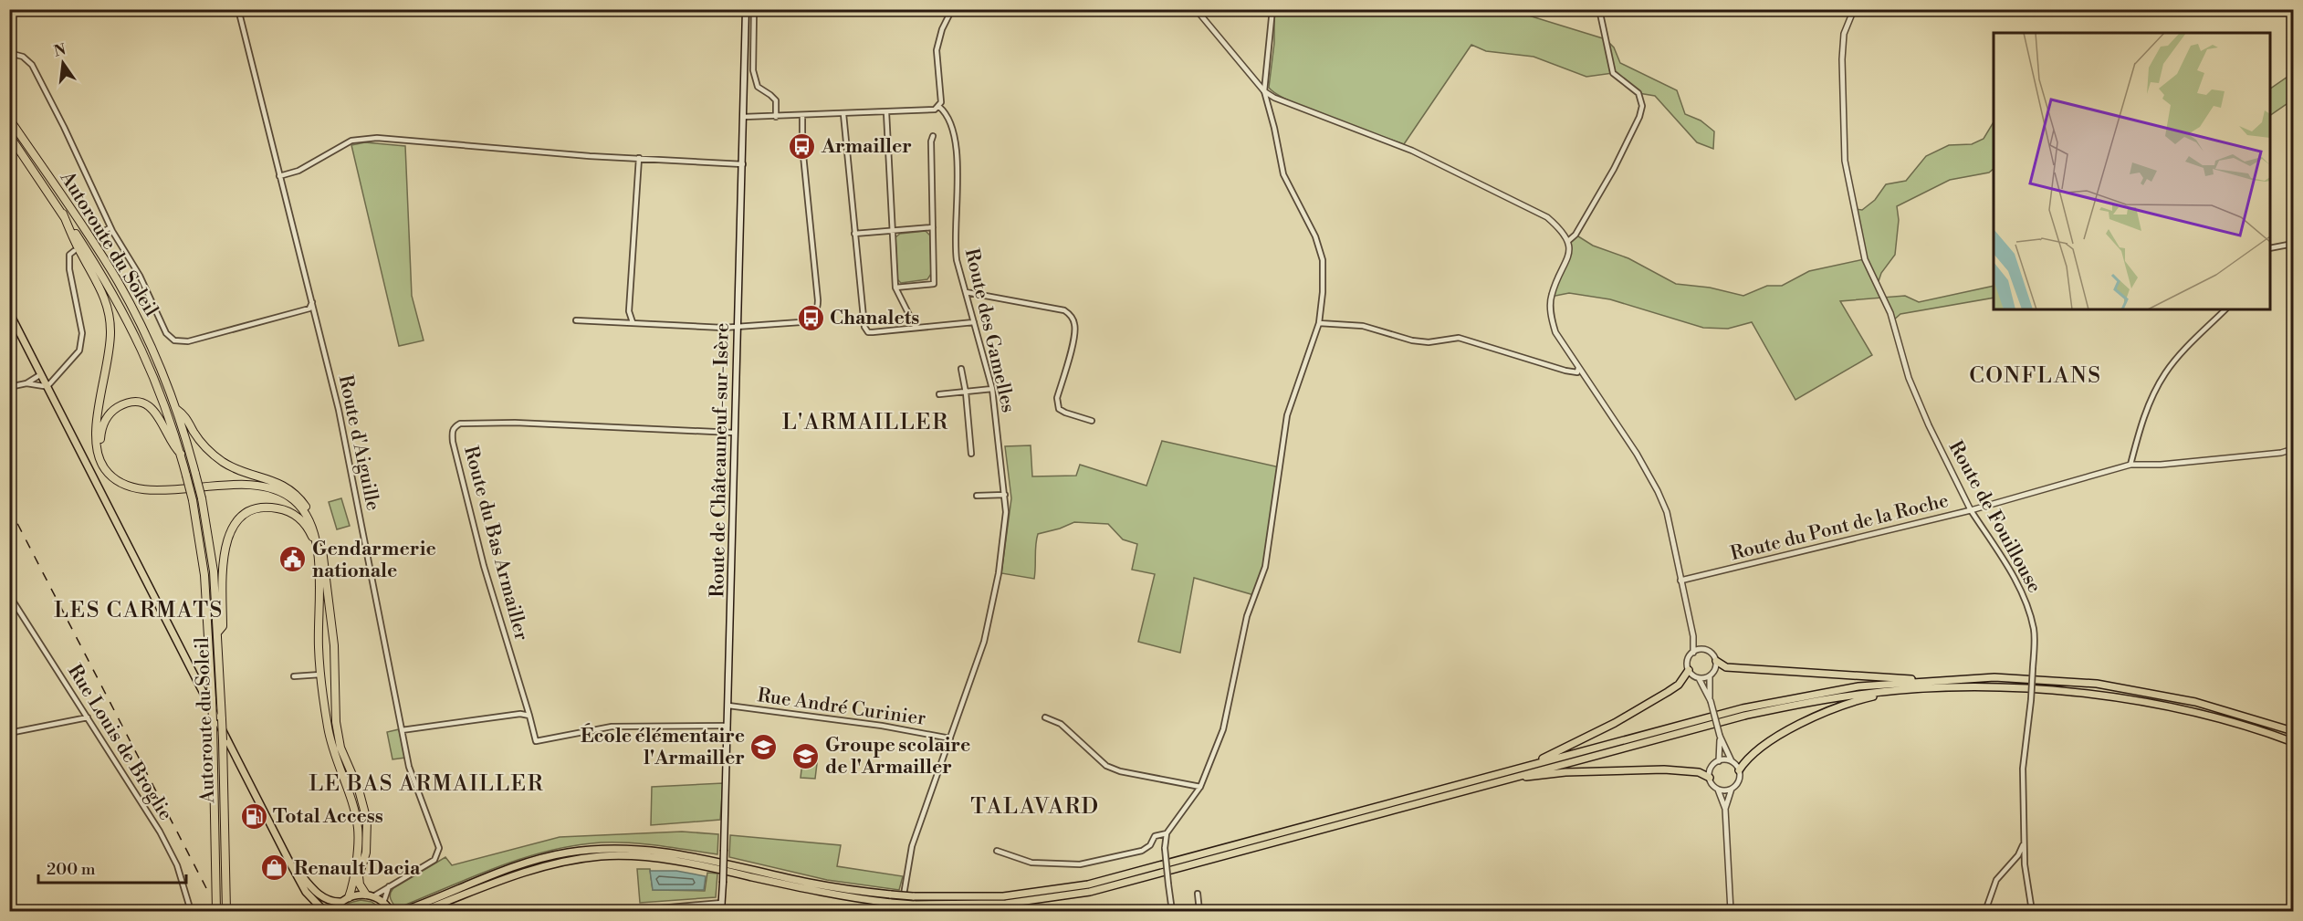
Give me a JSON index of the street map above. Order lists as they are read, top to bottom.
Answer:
{
  "streets": {
    "highway": ["Autoroute du Soleil"],
    "main road": ["Route de Châteauneuf-sur-Isère"],
    "street": [
      "Route des Gamelles",
      "Route d'Aiguille",
      "Route de Fouillouse",
      "Route du Pont de la Roche",
      "Route du Bas Armailler",
      "Rue André Curinier",
      "Rue Louis de Broglie"
    ]
  },
  "crossings": [
    ["Route des Gamelles", "Rue André Curinier"],
    ["Route de Châteauneuf-sur-Isère", "Route du Bas Armailler"],
    ["Route de Châteauneuf-sur-Isère", "Rue André Curinier"],
    ["Route de Fouillouse", "Route du Pont de la Roche"]
  ],
  "districts": [
    "CONFLANS",
    "L'ARMAILLER",
    "LES CARMATS",
    "LE BAS ARMAILLER",
    "TALAVARD"
  ],
  "places": {
    "bus stop": ["Armailler", "Chanalets"],
    "public building": ["Gendarmerie nationale"],
    "school or university": ["École élémentaire l'Armailler", "Groupe scolaire de l'Armailler"],
    "fuel station": ["Total Access"],
    "shop": ["Renault Dacia"]
  },
  "scale_bar": "200 m",
  "north": "top"
}
